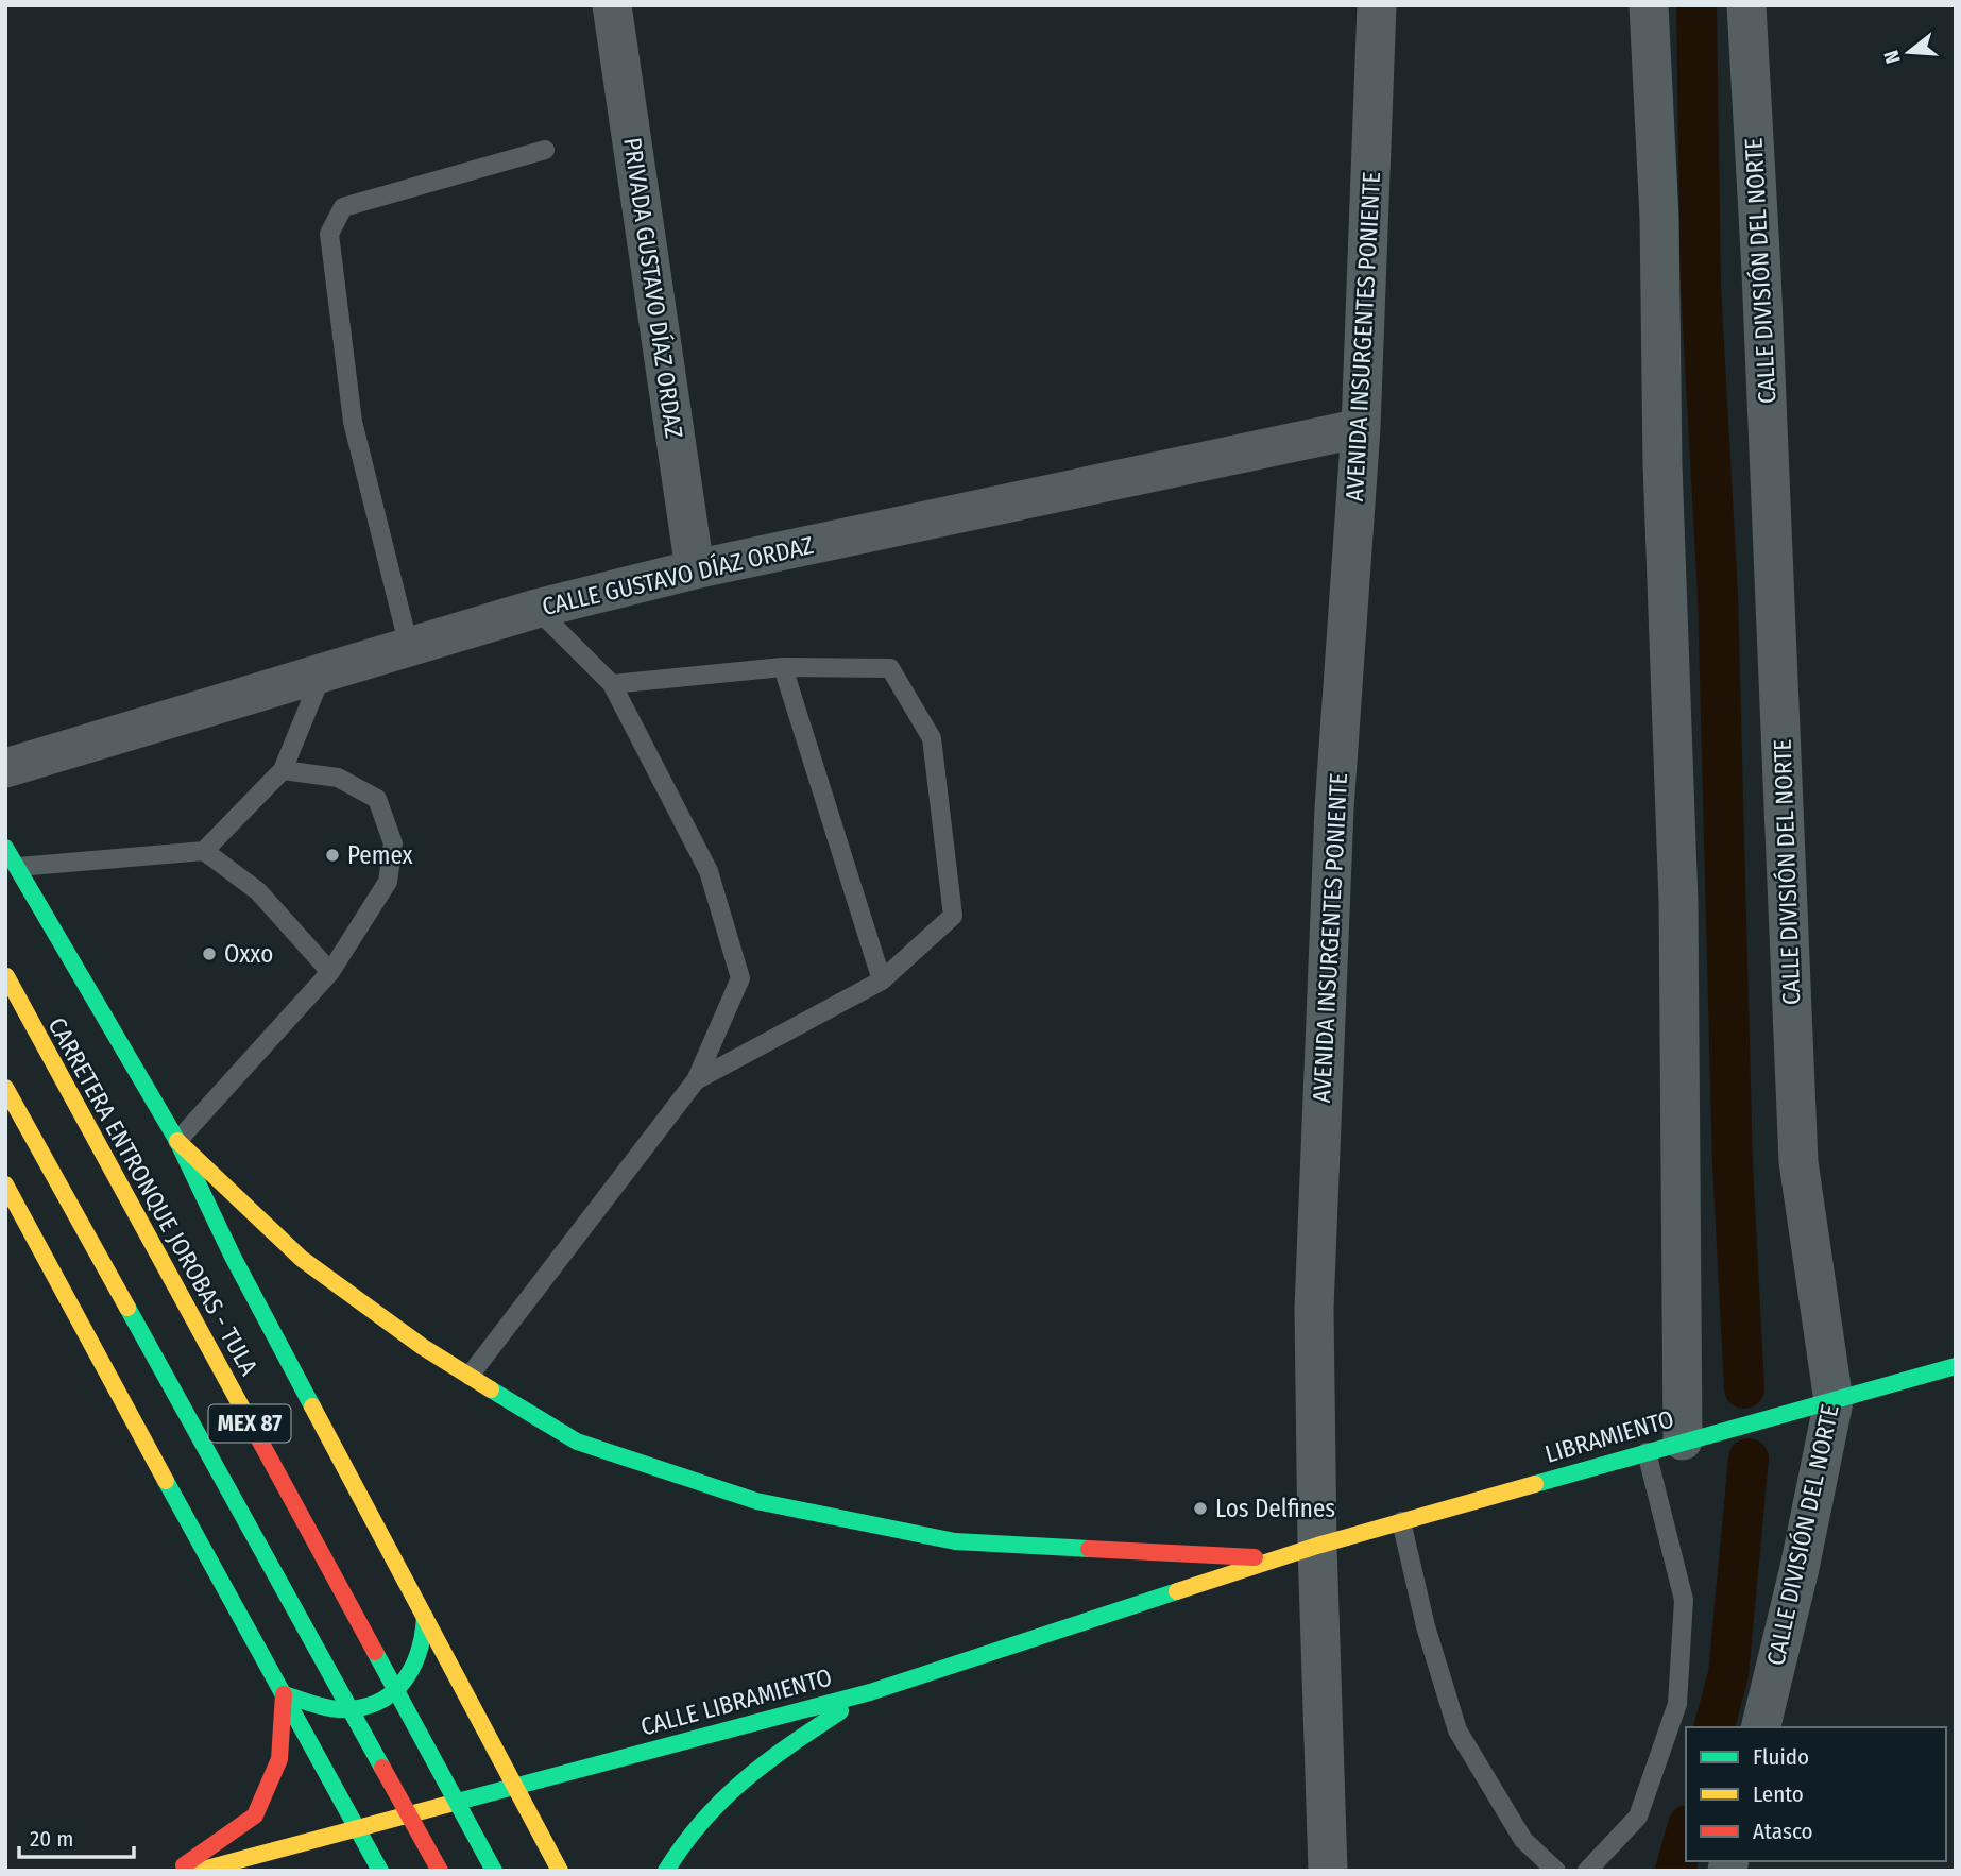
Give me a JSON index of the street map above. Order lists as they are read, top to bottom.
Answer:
{
  "streets": {
    "main road": [
      "CARRETERA ENTRONQUE JOROBAS - TULA",
      "MEX 87",
      "LIBRAMIENTO",
      "CALLE LIBRAMIENTO"
    ],
    "street": [
      "CALLE DIVISIÓN DEL NORTE",
      "PRIVADA GUSTAVO DÍAZ ORDAZ",
      "AVENIDA INSURGENTES PONIENTE",
      "CALLE GUSTAVO DÍAZ ORDAZ"
    ]
  },
  "crossings": [
    ["CALLE DIVISIÓN DEL NORTE", "LIBRAMIENTO"],
    ["PRIVADA GUSTAVO DÍAZ ORDAZ", "CALLE GUSTAVO DÍAZ ORDAZ"],
    ["AVENIDA INSURGENTES PONIENTE", "CALLE GUSTAVO DÍAZ ORDAZ"],
    ["AVENIDA INSURGENTES PONIENTE", "LIBRAMIENTO"],
    ["LIBRAMIENTO", "CALLE LIBRAMIENTO"]
  ],
  "places": ["Pemex", "Oxxo", "Los Delfines"],
  "legend": ["Fluido", "Lento", "Atasco"],
  "scale_bar": "20 m",
  "north": "left"
}
